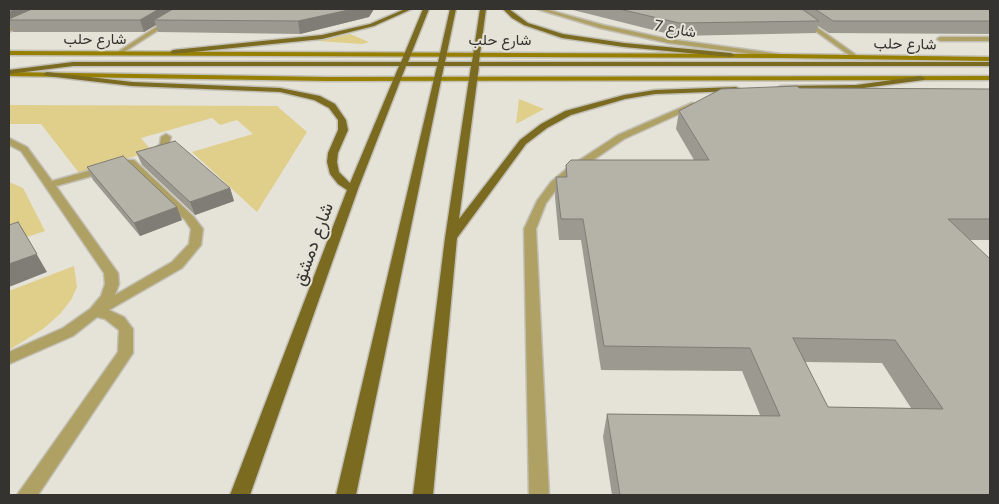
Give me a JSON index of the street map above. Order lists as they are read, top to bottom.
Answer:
{
  "streets": {
    "main road": ["شارع دمشق"],
    "street": ["شارع حلب"],
    "lane": ["شارع 7"]
  },
  "crossings": [
    ["شارع 7", "شارع حلب"],
    ["شارع حلب", "شارع دمشق"]
  ]
}
